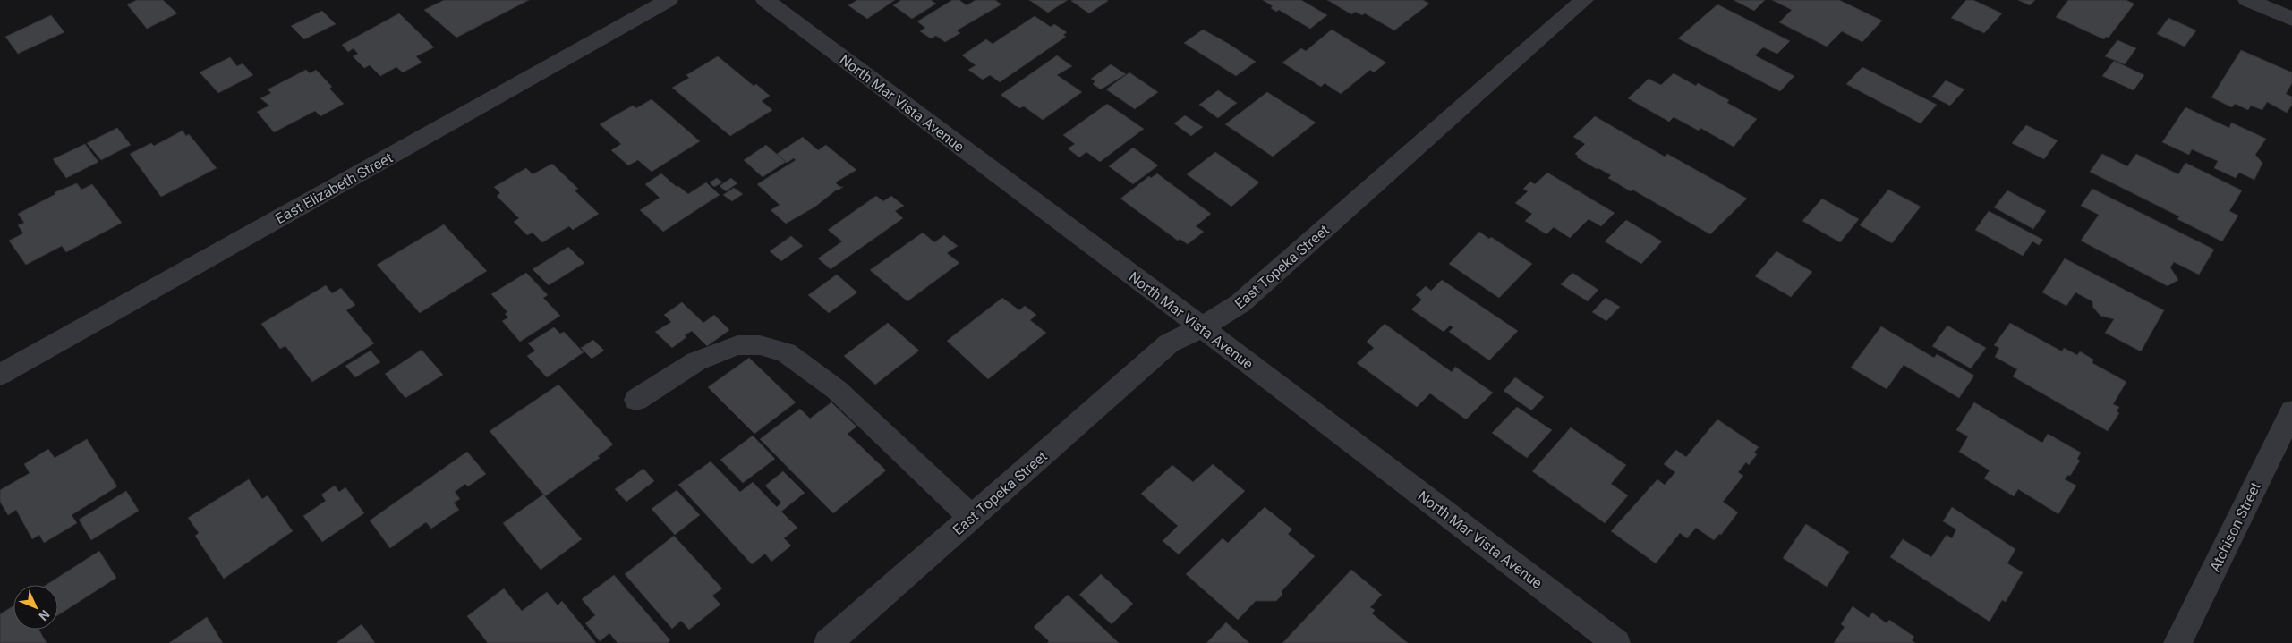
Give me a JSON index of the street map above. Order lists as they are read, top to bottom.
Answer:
{
  "streets": {
    "street": [
      "North Mar Vista Avenue",
      "East Elizabeth Street",
      "East Topeka Street",
      "Atchison Street"
    ]
  },
  "crossings": [
    ["North Mar Vista Avenue", "East Topeka Street"]
  ],
  "north": "bottom right"
}
